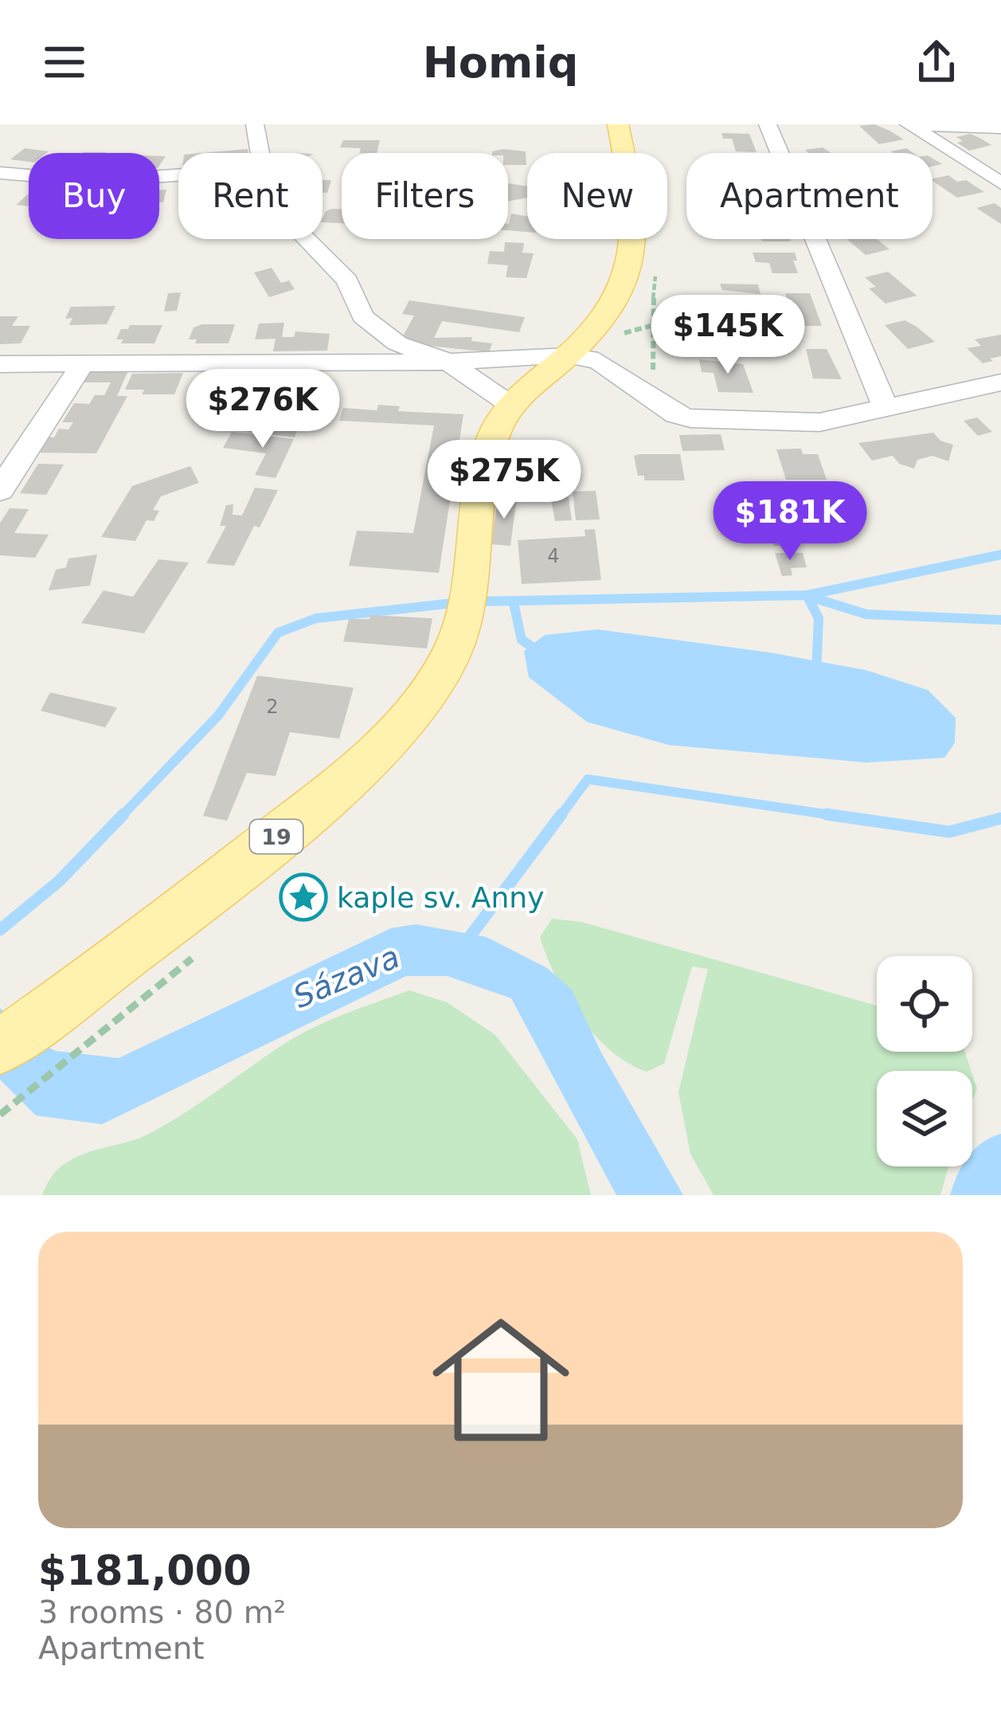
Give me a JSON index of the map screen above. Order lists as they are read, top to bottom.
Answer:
{
  "streets": {
    "main road": ["19"]
  },
  "water": ["Sázava"],
  "places": {
    "place": ["kaple sv. Anny"]
  },
  "house_numbers": ["4", "2"],
  "page": {
    "header": "Homiq",
    "chip": [
      "Buy",
      "Rent",
      "Filters",
      "New",
      "Apartment"
    ],
    "price": [
      "$145K",
      "$276K",
      "$275K",
      "$181K"
    ],
    "list": [
      {
        "name": "$181,000",
        "note": "3 rooms · 80 m² · Apartment"
      }
    ]
  }
}
